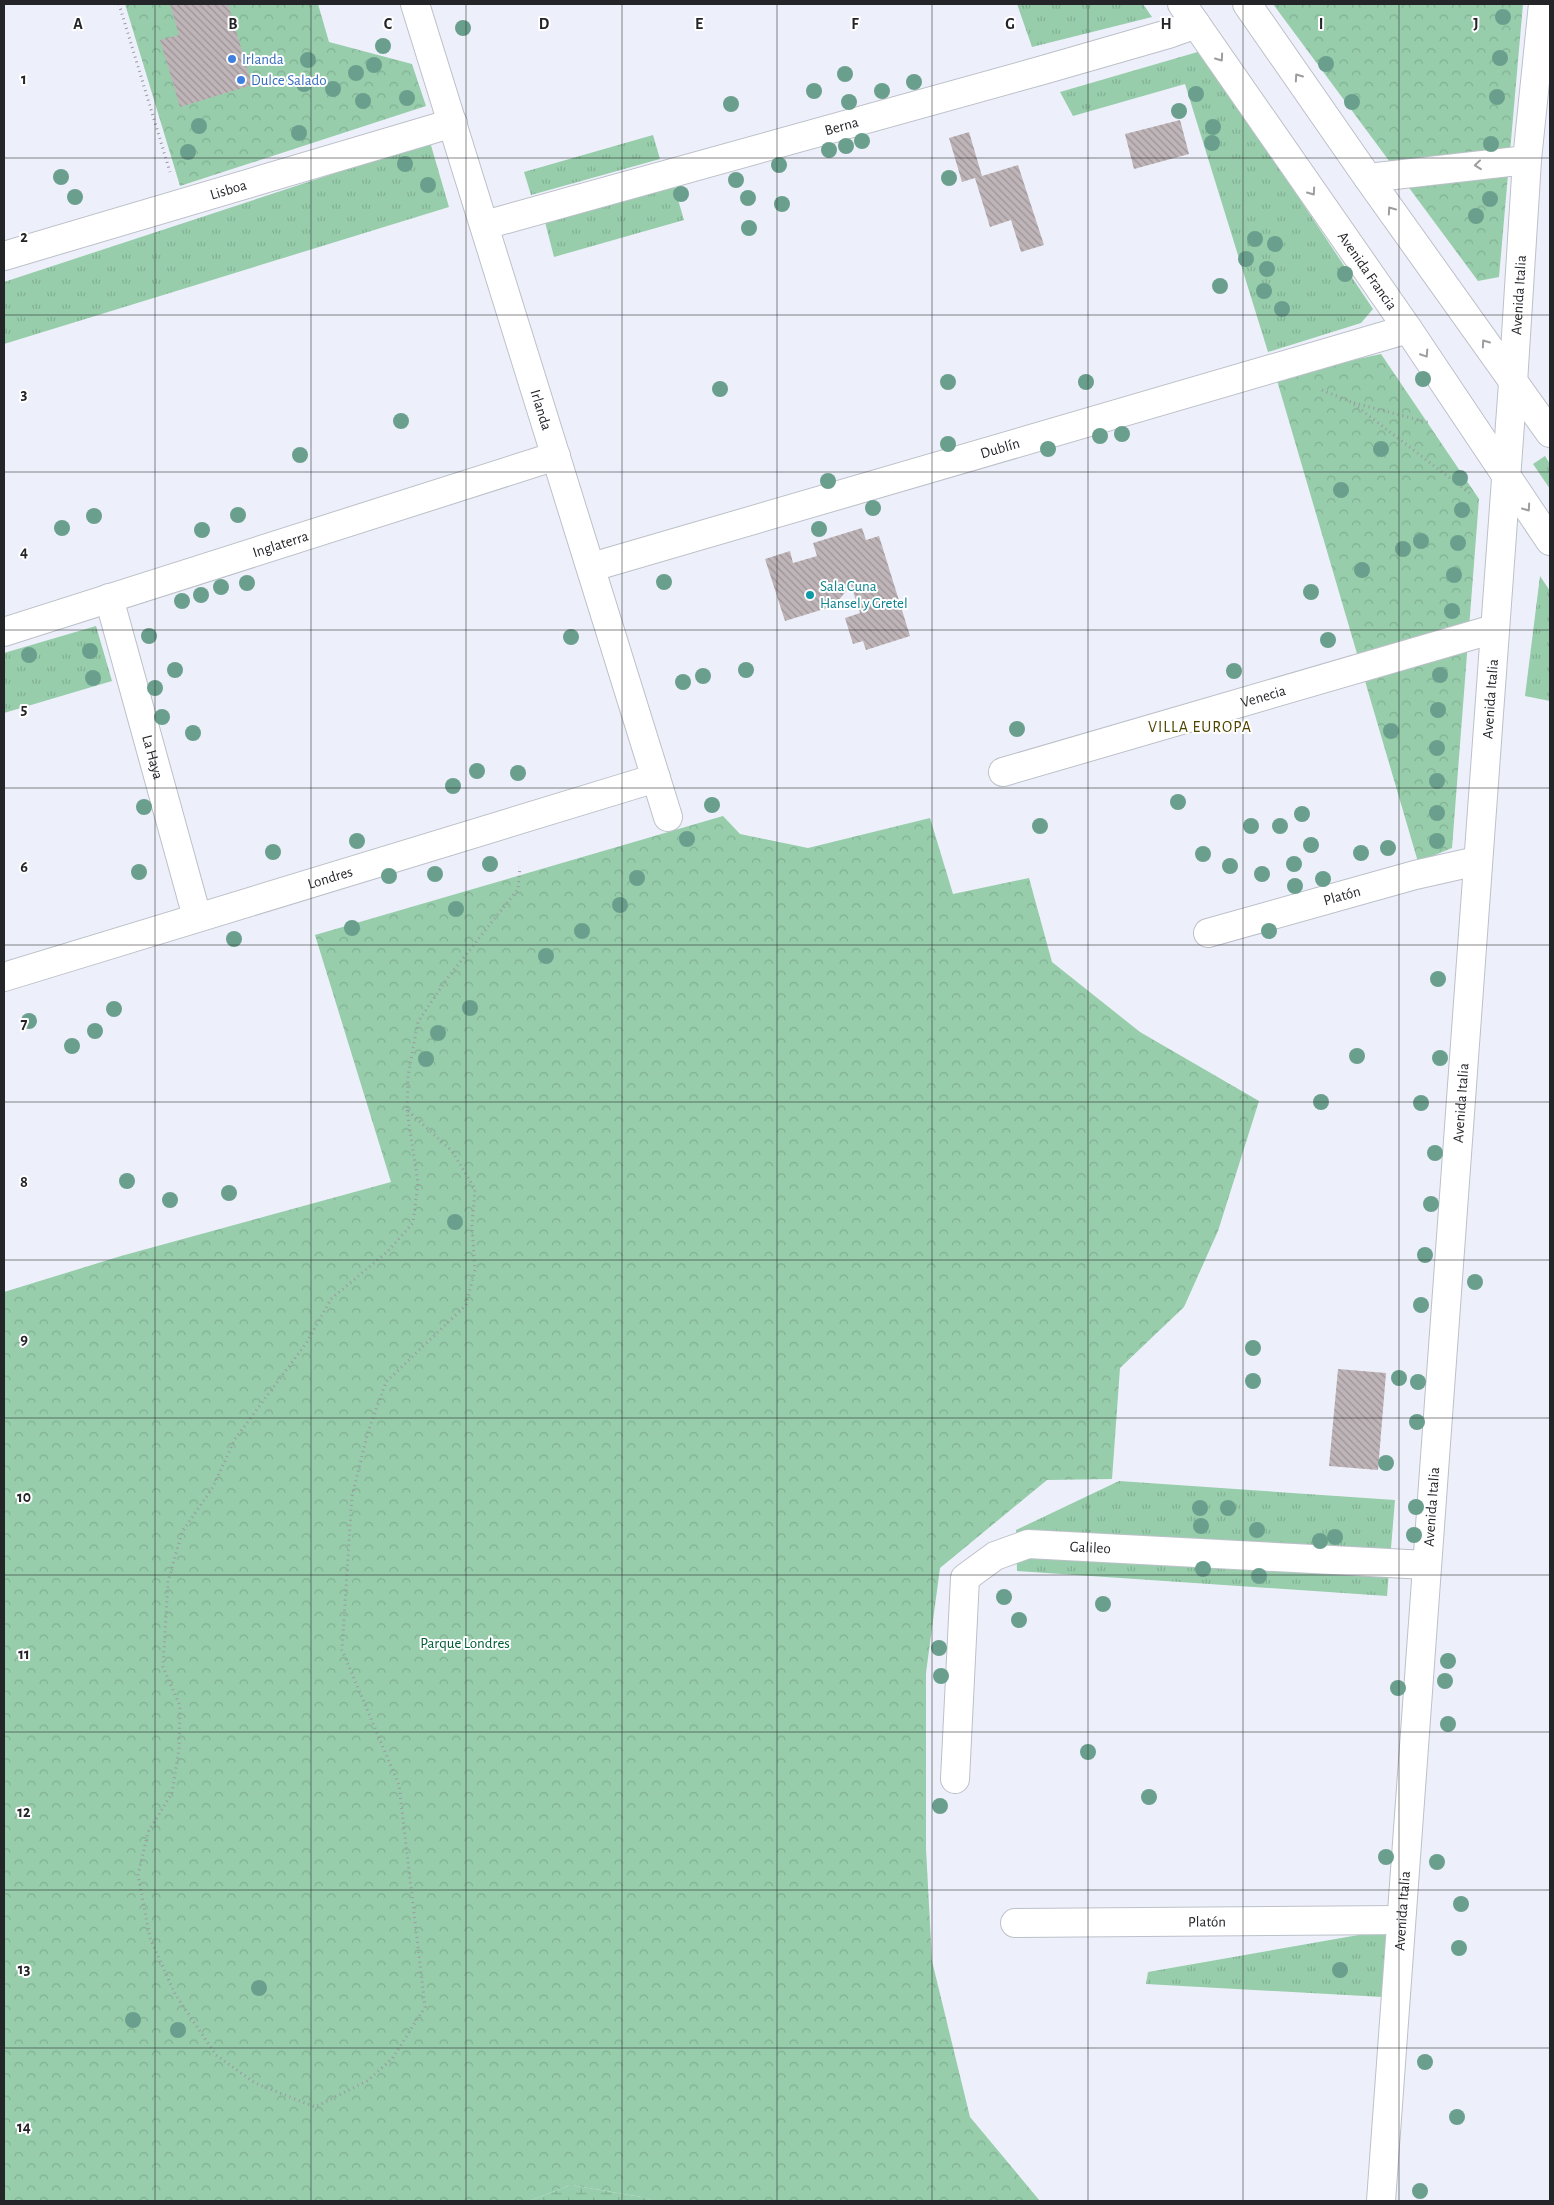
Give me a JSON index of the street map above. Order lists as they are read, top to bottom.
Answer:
{
  "streets": {
    "street": [
      "Berna",
      "Lisboa",
      "Avenida Francia",
      "Avenida Italia",
      "Irlanda",
      "Dublín",
      "Inglaterra",
      "Venecia",
      "La Haya",
      "Londres",
      "Platón",
      "Galileo"
    ]
  },
  "crossings": [
    ["Berna", "Avenida Francia"],
    ["Berna", "Irlanda"],
    ["Lisboa", "Irlanda"],
    ["Avenida Francia", "Avenida Italia"],
    ["Avenida Francia", "Dublín"],
    ["Avenida Italia", "Venecia"],
    ["Avenida Italia", "Platón"],
    ["Avenida Italia", "Galileo"],
    ["Irlanda", "Dublín"],
    ["Irlanda", "Inglaterra"],
    ["Irlanda", "Londres"],
    ["Inglaterra", "La Haya"],
    ["La Haya", "Londres"]
  ],
  "districts": ["VILLA EUROPA"],
  "parks": ["Parque Londres"],
  "places": ["Irlanda", "Dulce Salado", "Sala Cuna Hansel y Gretel"],
  "grid": {
    "columns": [
      "A",
      "B",
      "C",
      "D",
      "E",
      "F",
      "G",
      "H",
      "I",
      "J"
    ],
    "rows": [
      "1",
      "2",
      "3",
      "4",
      "5",
      "6",
      "7",
      "8",
      "9",
      "10",
      "11",
      "12",
      "13",
      "14"
    ]
  }
}
